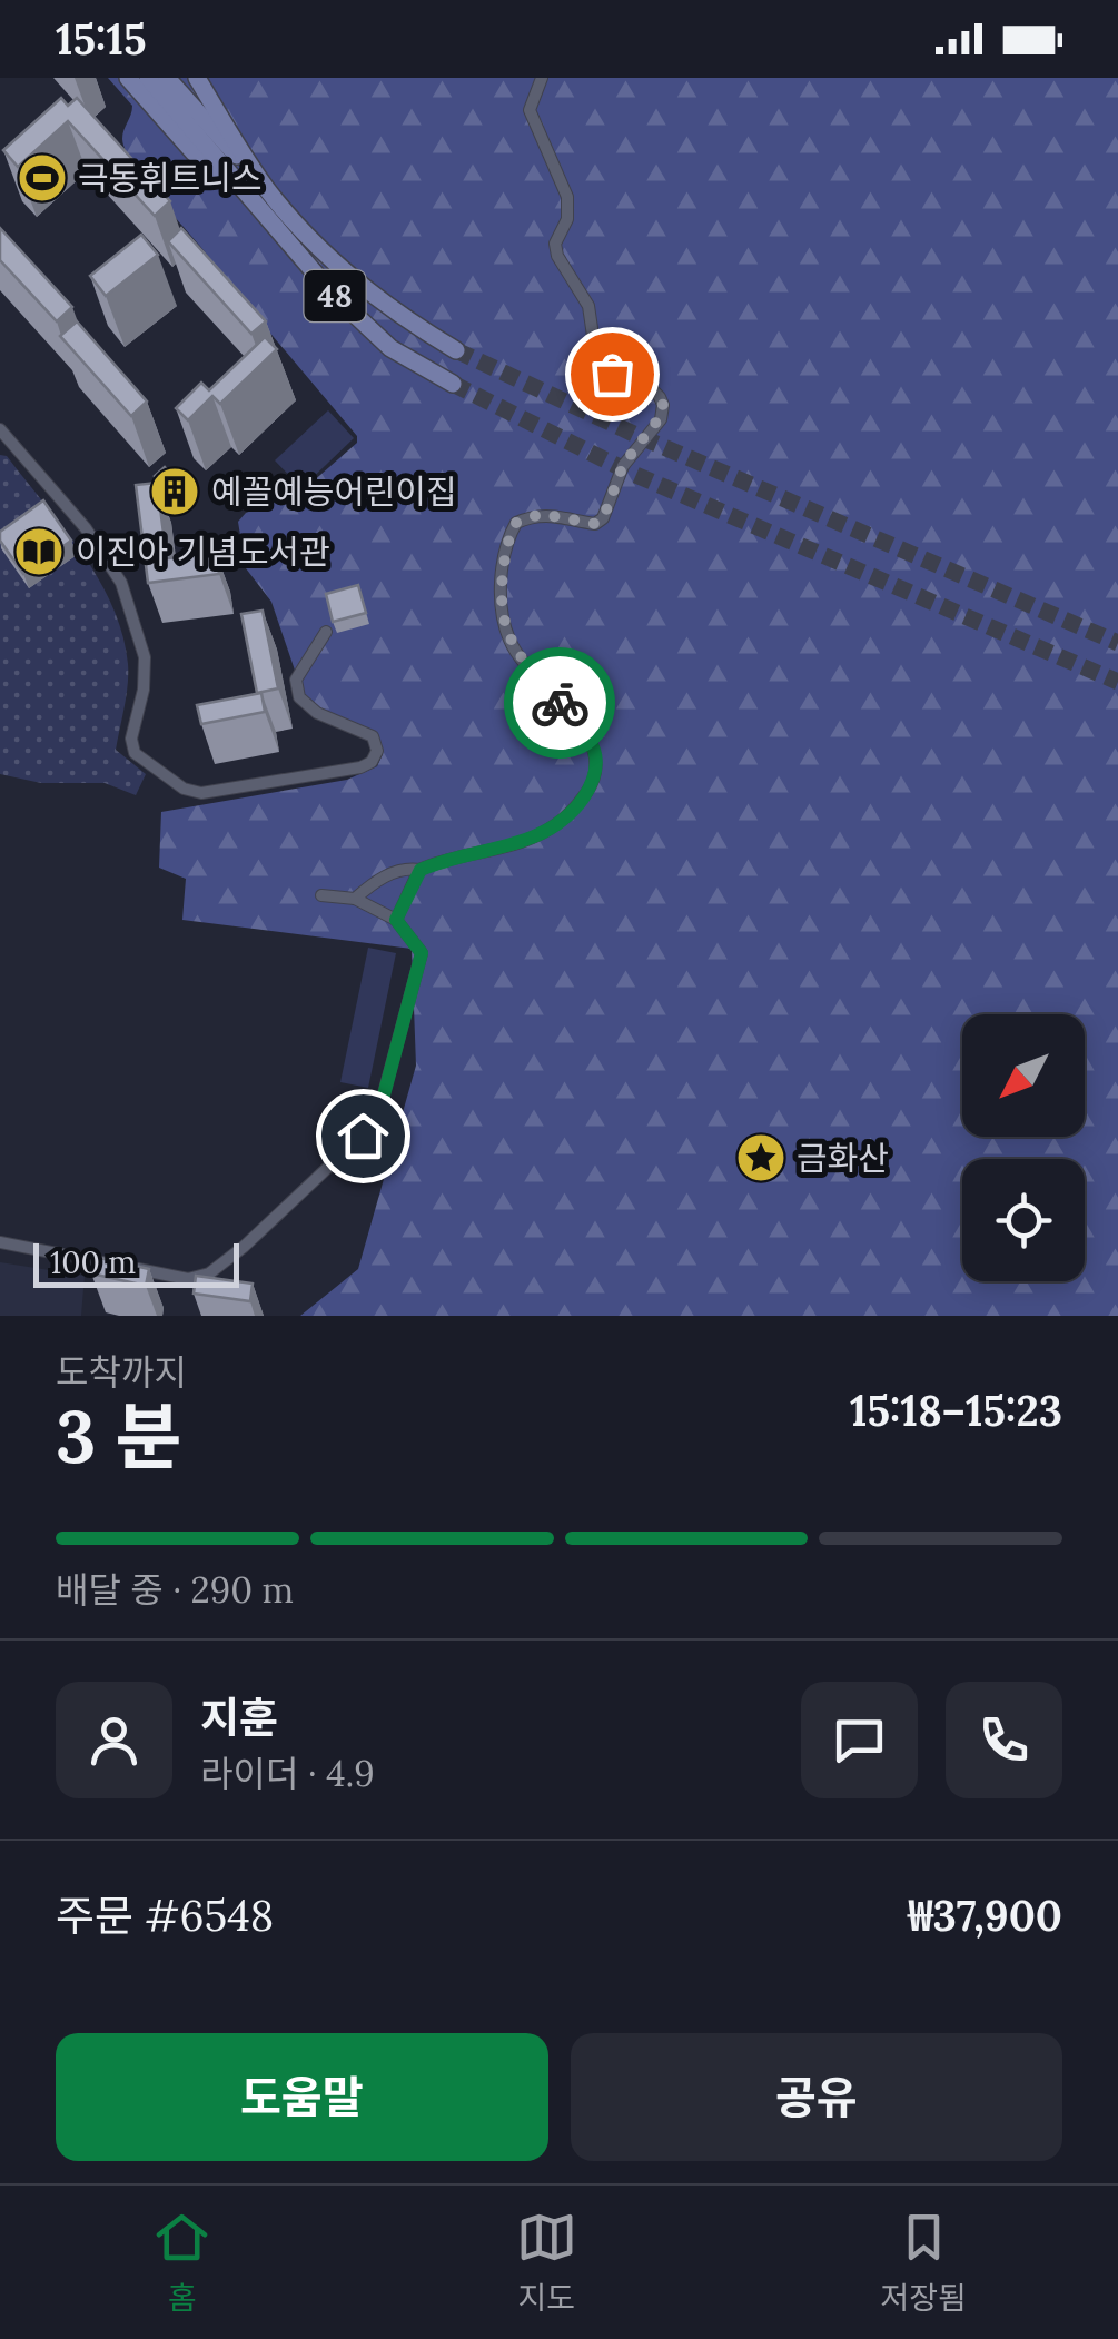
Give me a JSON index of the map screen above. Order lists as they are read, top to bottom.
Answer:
{
  "streets": {
    "main road": ["48"]
  },
  "places": {
    "sports": ["극동휘트니스"],
    "building": ["예꼴예능어린이집"],
    "library": ["이진아 기념도서관"],
    "place": ["금화산"]
  },
  "scale_bar": "100 m",
  "north": "bottom left",
  "page": {
    "status": "15:15",
    "scale": "100 m",
    "heading": ["3 분", "도착까지", "15:18–15:23"],
    "panel": [
      "지훈",
      "라이더 · 4.9",
      "주문 #6548",
      "₩37,900"
    ],
    "bar": "배달 중 · 290 m",
    "buttons": ["도움말", "공유"],
    "tabs": ["홈", "지도", "저장됨"]
  }
}
